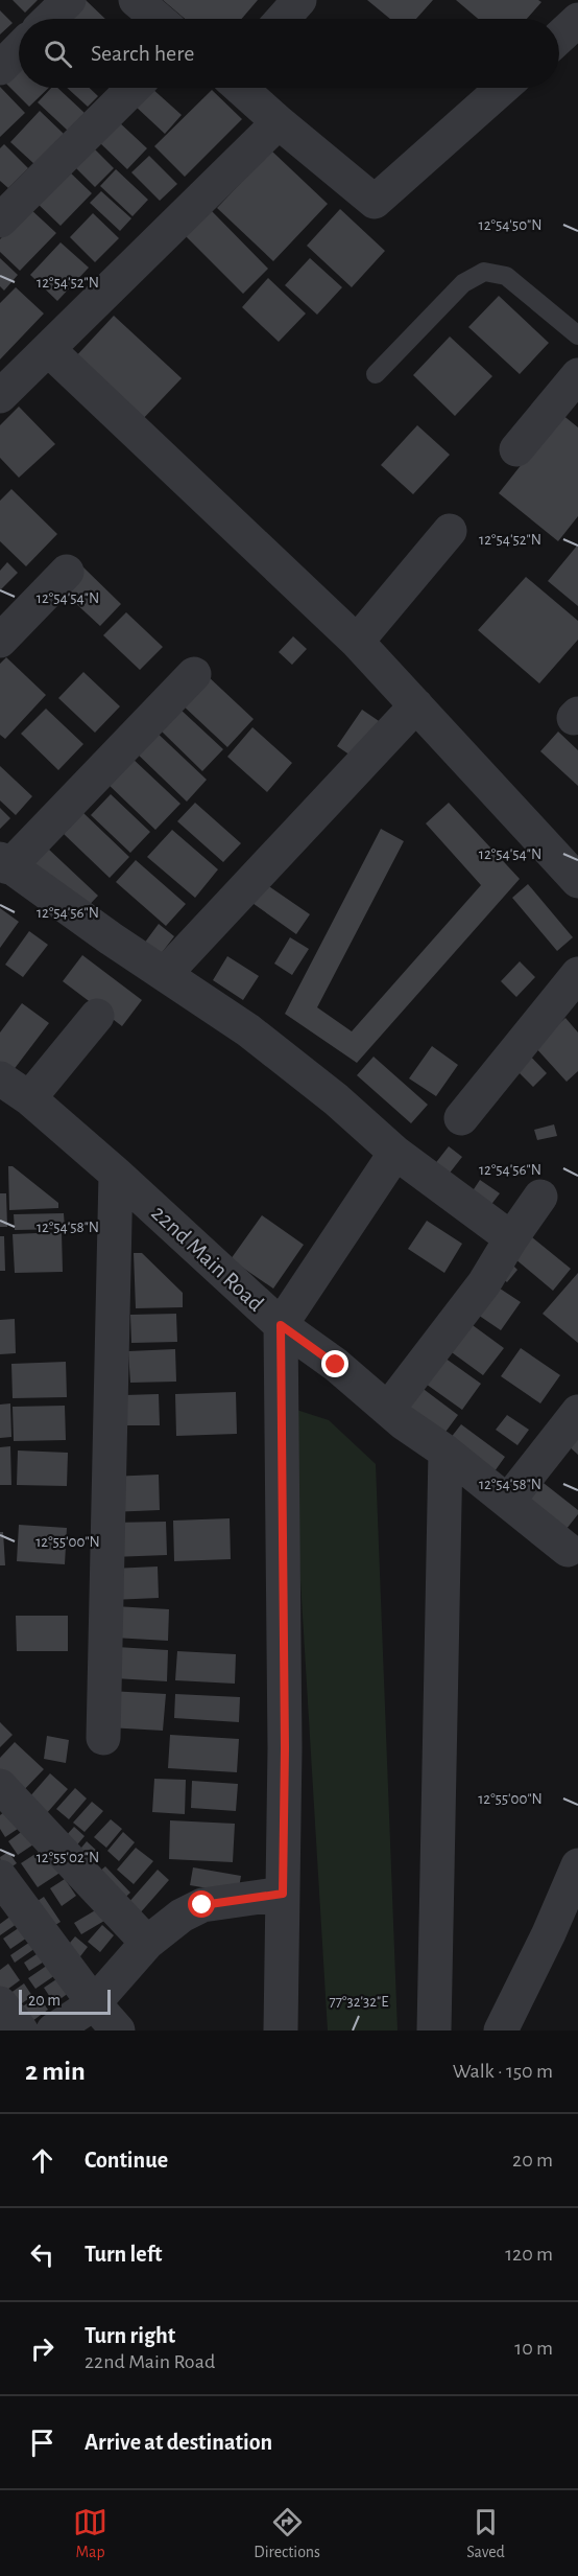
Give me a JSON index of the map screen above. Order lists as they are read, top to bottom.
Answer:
{
  "streets": {
    "street": ["22nd Main Road"]
  },
  "scale_bar": "20 m",
  "page": {
    "search": "Search here",
    "scale": "20 m",
    "heading": ["2 min", "Walk · 150 m"],
    "list": [
      ["Continue", "20 m"],
      ["Turn left", "120 m"],
      ["Turn right", "22nd Main Road", "10 m"],
      "Arrive at destination"
    ],
    "nav": ["Map", "Directions", "Saved"]
  },
  "coordinates": [
    "12°54'50\"N",
    "12°54'52\"N",
    "12°54'54\"N",
    "12°54'56\"N",
    "12°54'58\"N",
    "12°55'00\"N",
    "12°55'02\"N",
    "77°32'32\"E"
  ]
}
